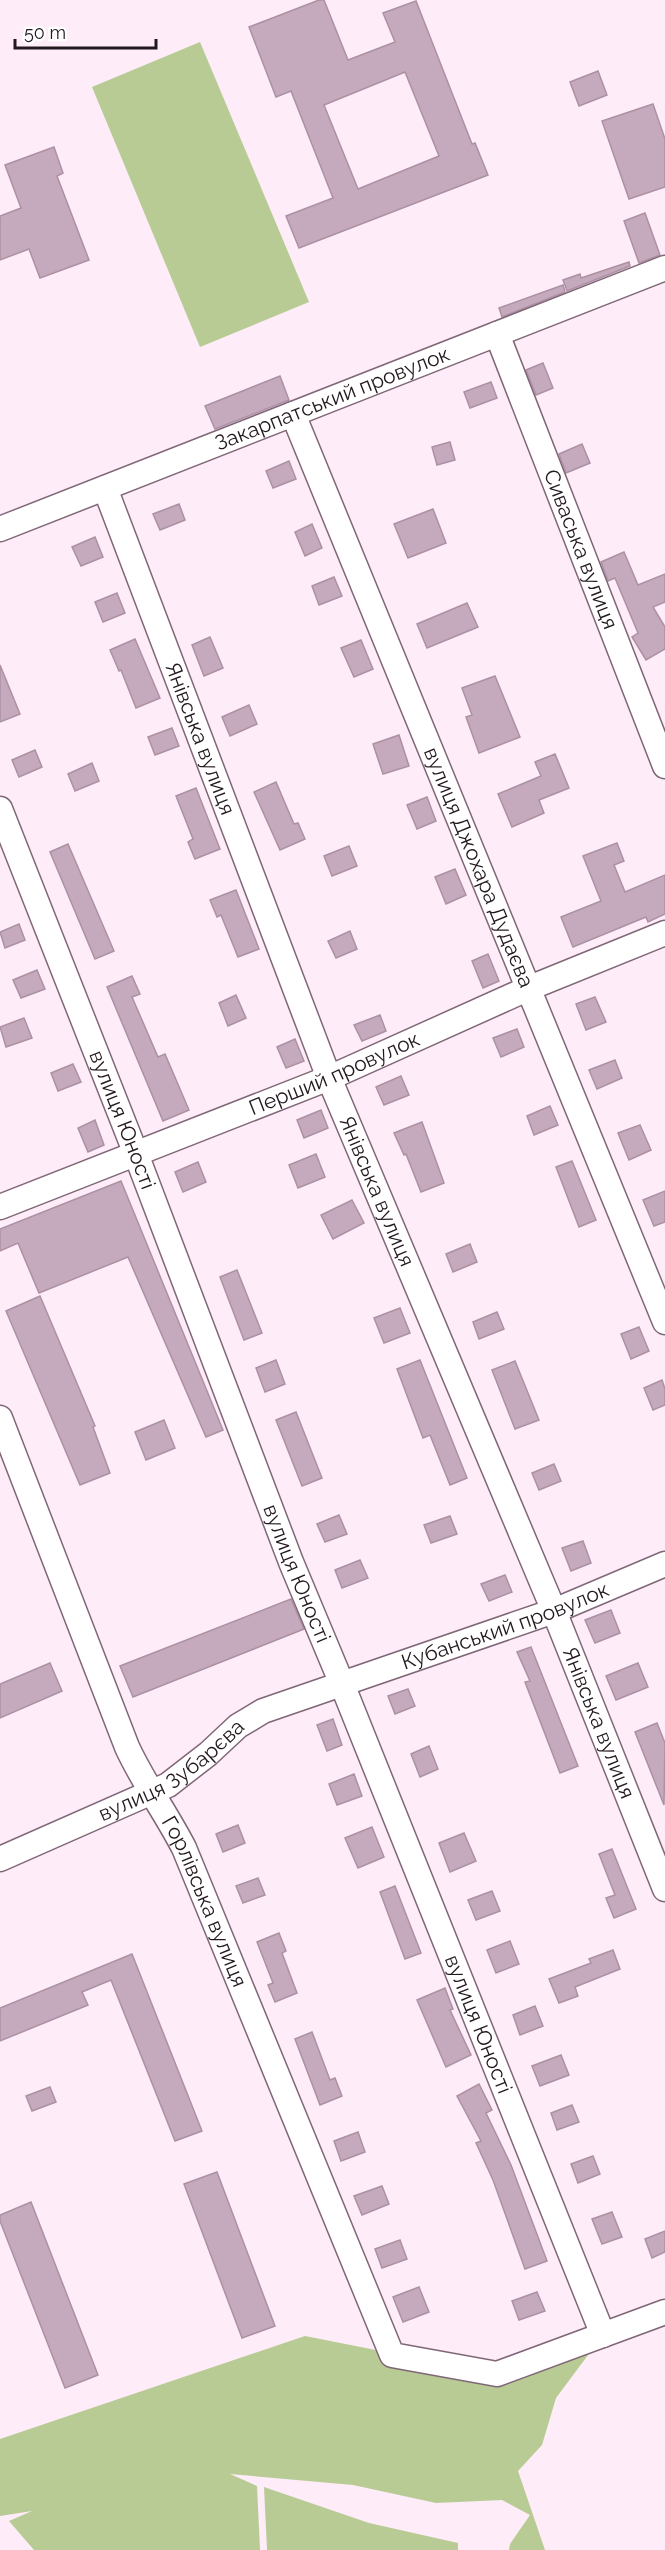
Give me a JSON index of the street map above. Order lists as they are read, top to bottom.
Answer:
{
  "streets": {
    "street": [
      "Закарпатський провулок",
      "Сиваська вулиця",
      "Янівська вулиця",
      "вулиця Джохара Дудаєва",
      "Перший провулок",
      "вулиця Юності",
      "Кубанський провулок",
      "вулиця Зубарєва",
      "Горлівська вулиця"
    ]
  },
  "crossings": [
    ["Закарпатський провулок", "Сиваська вулиця"],
    ["Закарпатський провулок", "Янівська вулиця"],
    ["Закарпатський провулок", "вулиця Джохара Дудаєва"],
    ["Янівська вулиця", "Перший провулок"],
    ["Янівська вулиця", "Кубанський провулок"],
    ["вулиця Джохара Дудаєва", "Перший провулок"],
    ["Перший провулок", "вулиця Юності"],
    ["вулиця Юності", "Кубанський провулок"],
    ["вулиця Юності", "вулиця Зубарєва"],
    ["вулиця Юності", "Горлівська вулиця"],
    ["Кубанський провулок", "вулиця Зубарєва"],
    ["вулиця Зубарєва", "Горлівська вулиця"]
  ],
  "scale_bar": "50 m"
}
